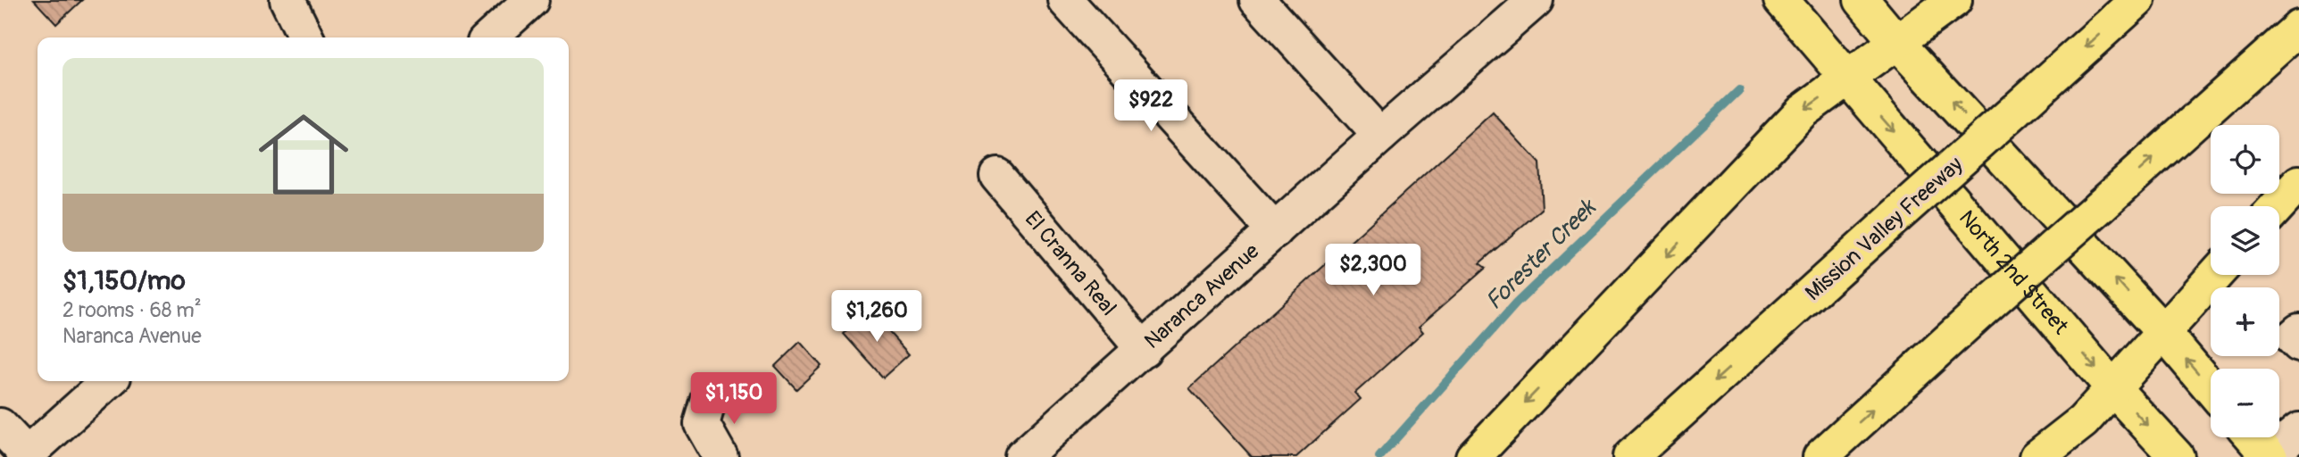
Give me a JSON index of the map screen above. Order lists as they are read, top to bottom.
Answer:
{
  "streets": {
    "main road": ["Mission Valley Freeway", "North 2nd Street"],
    "street": ["El Cranna Real", "Naranca Avenue"]
  },
  "crossings": [
    ["El Cranna Real", "Naranca Avenue"]
  ],
  "water": ["Forester Creek"],
  "page": {
    "list": [
      {
        "name": "$1,150/mo",
        "note": "2 rooms · 68 m² · Naranca Avenue"
      }
    ],
    "price": [
      "$922",
      "$2,300",
      "$1,260",
      "$1,150"
    ],
    "map_buttons": ["+", "−"]
  }
}
